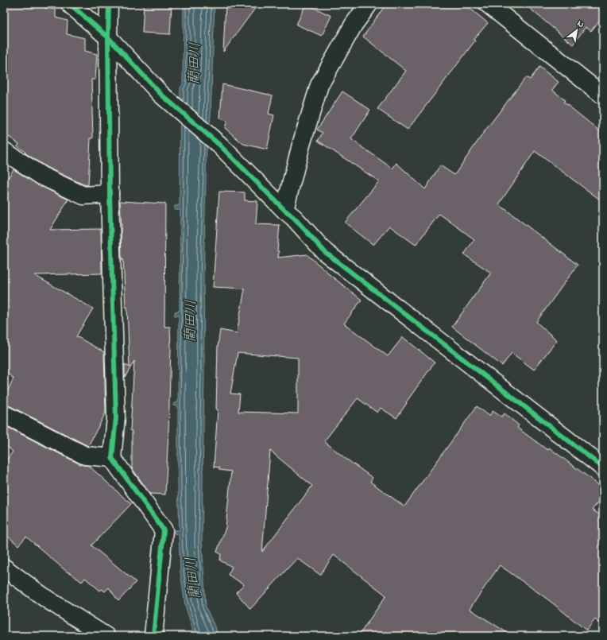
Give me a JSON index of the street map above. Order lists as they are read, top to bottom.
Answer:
{
  "water": ["藺田川"],
  "north": "top right"
}
